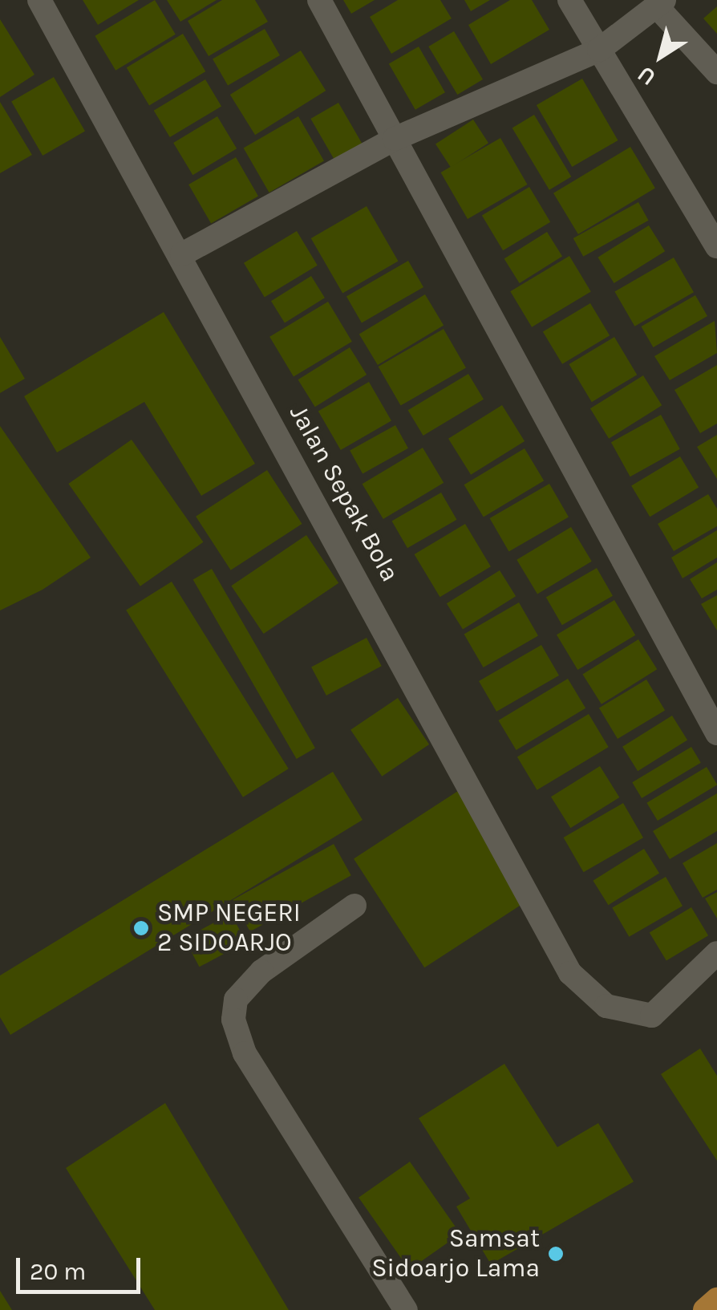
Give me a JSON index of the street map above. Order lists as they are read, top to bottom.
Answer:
{
  "streets": {
    "street": ["Jalan Sepak Bola"]
  },
  "places": ["SMP NEGERI 2 SIDOARJO", "Samsat Sidoarjo Lama"],
  "scale_bar": "20 m",
  "north": "bottom left"
}
